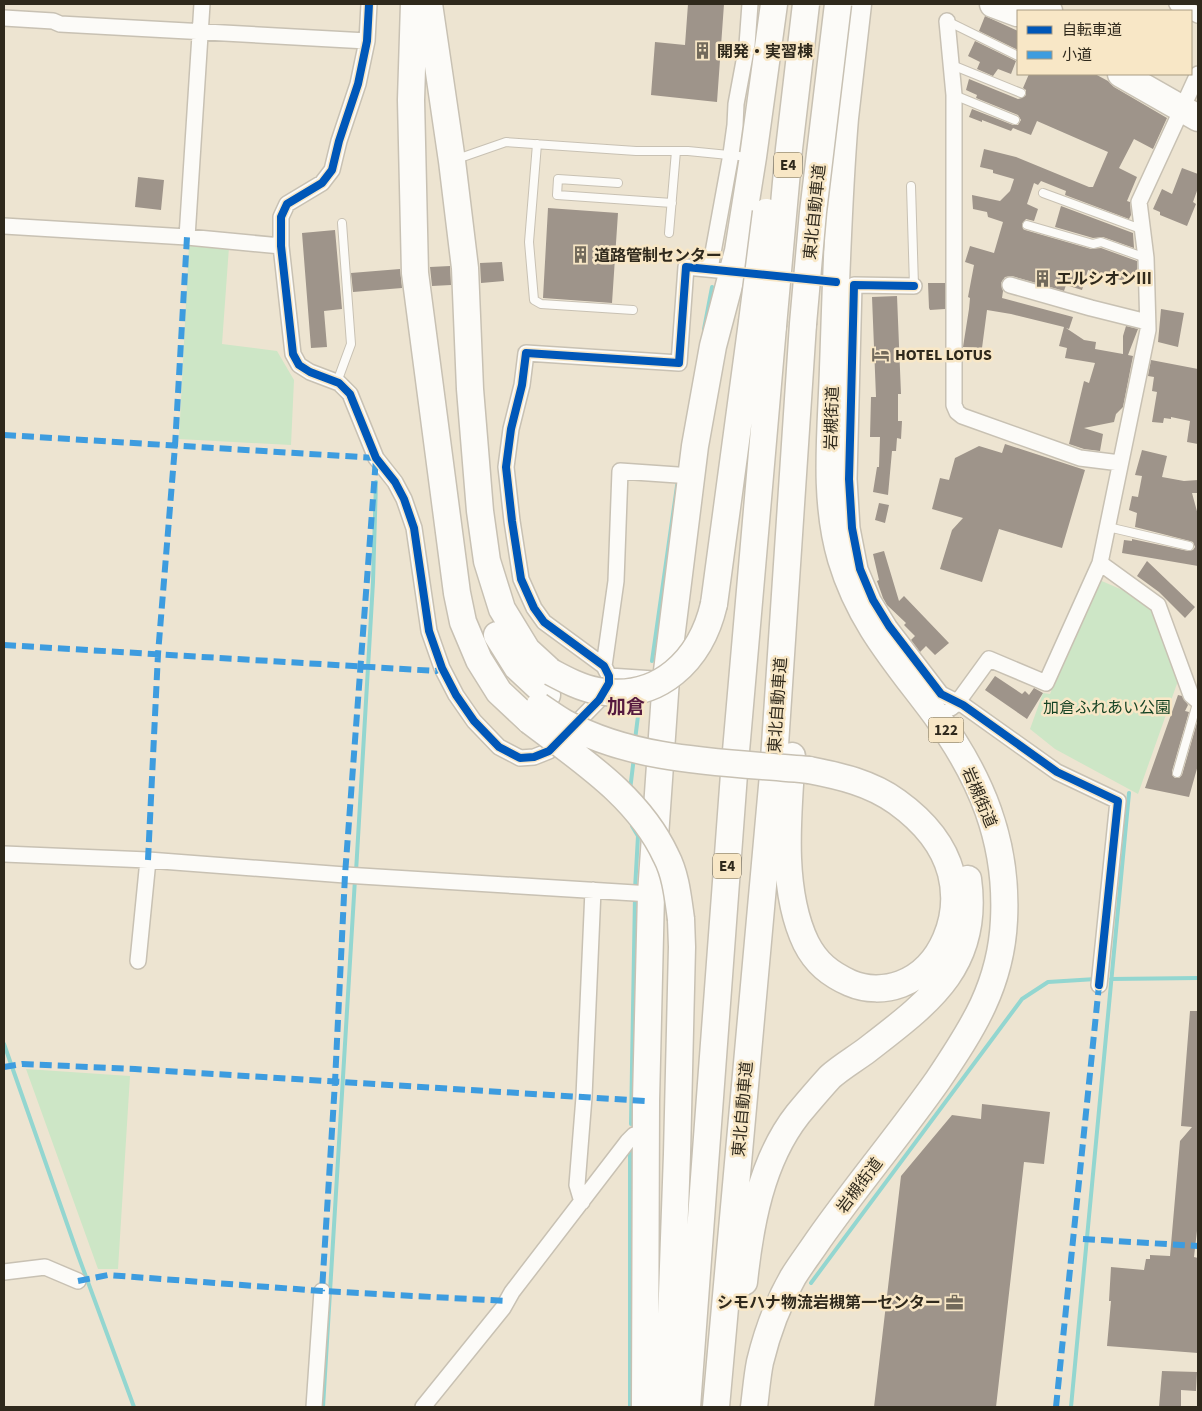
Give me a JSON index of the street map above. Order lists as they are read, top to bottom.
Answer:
{
  "streets": {
    "highway": [
      "E4",
      "東北自動車道",
      "岩槻街道",
      "122"
    ]
  },
  "districts": ["加倉"],
  "parks": ["加倉ふれあい公園"],
  "places": {
    "building": ["開発・実習棟", "道路管制センター", "エルシオンⅢ"],
    "hotel": ["HOTEL LOTUS"],
    "office": ["シモハナ物流岩槻第一センター"]
  },
  "legend": ["自転車道", "小道"]
}
